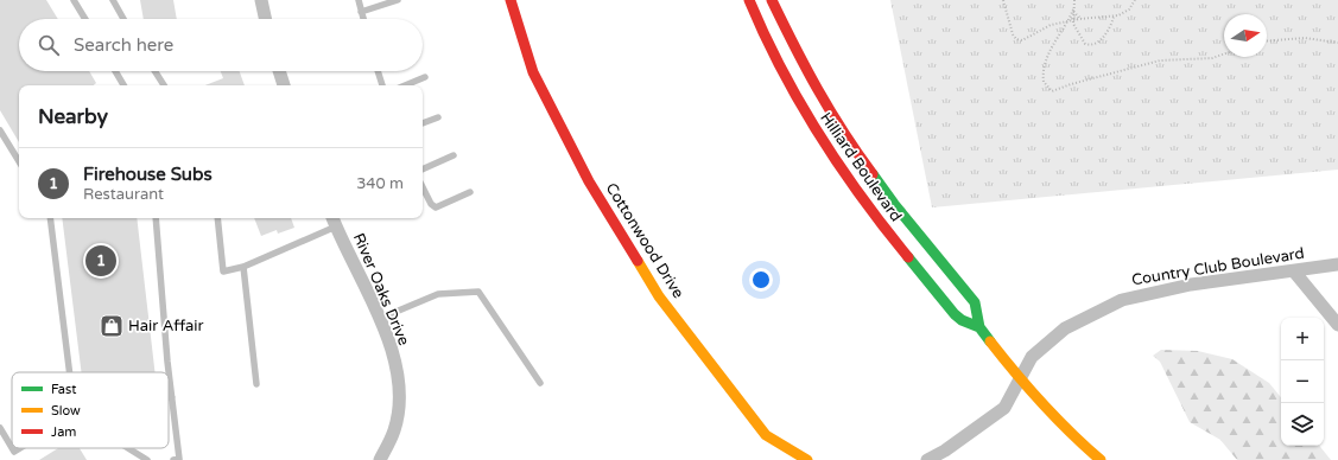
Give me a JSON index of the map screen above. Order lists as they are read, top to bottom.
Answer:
{
  "streets": {
    "main road": ["Hilliard Boulevard", "Cottonwood Drive"],
    "street": ["Country Club Boulevard", "River Oaks Drive"]
  },
  "crossings": [
    ["Hilliard Boulevard", "Country Club Boulevard"]
  ],
  "places": {
    "shop": ["Hair Affair"]
  },
  "legend": ["Fast", "Slow", "Jam"],
  "north": "right",
  "page": {
    "search": "Search here",
    "heading": "Nearby",
    "list": [
      {
        "mark": "1",
        "name": "Firehouse Subs",
        "note": "Restaurant",
        "value": "340 m"
      }
    ],
    "pins": "1",
    "map_buttons": ["+", "−"]
  }
}
